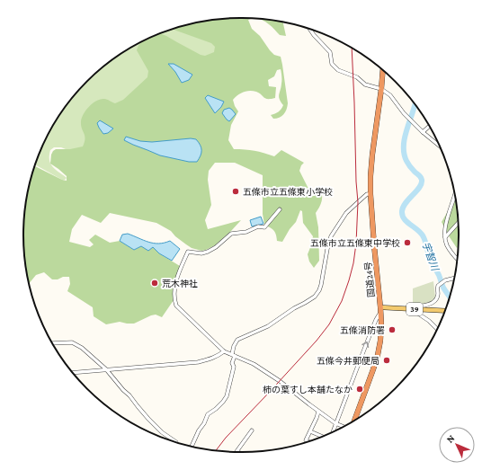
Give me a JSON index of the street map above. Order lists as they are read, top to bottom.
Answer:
{
  "streets": {
    "highway": ["国道24号"],
    "main road": ["39"]
  },
  "crossings": [
    ["国道24号", "39"]
  ],
  "water": ["宇智川"],
  "places": [
    "五條市立五條東小学校",
    "五條市立五條東中学校",
    "荒木神社",
    "五條消防署",
    "五條今井郵便局",
    "柿の葉すし本舗たなか"
  ],
  "north": "top left"
}
